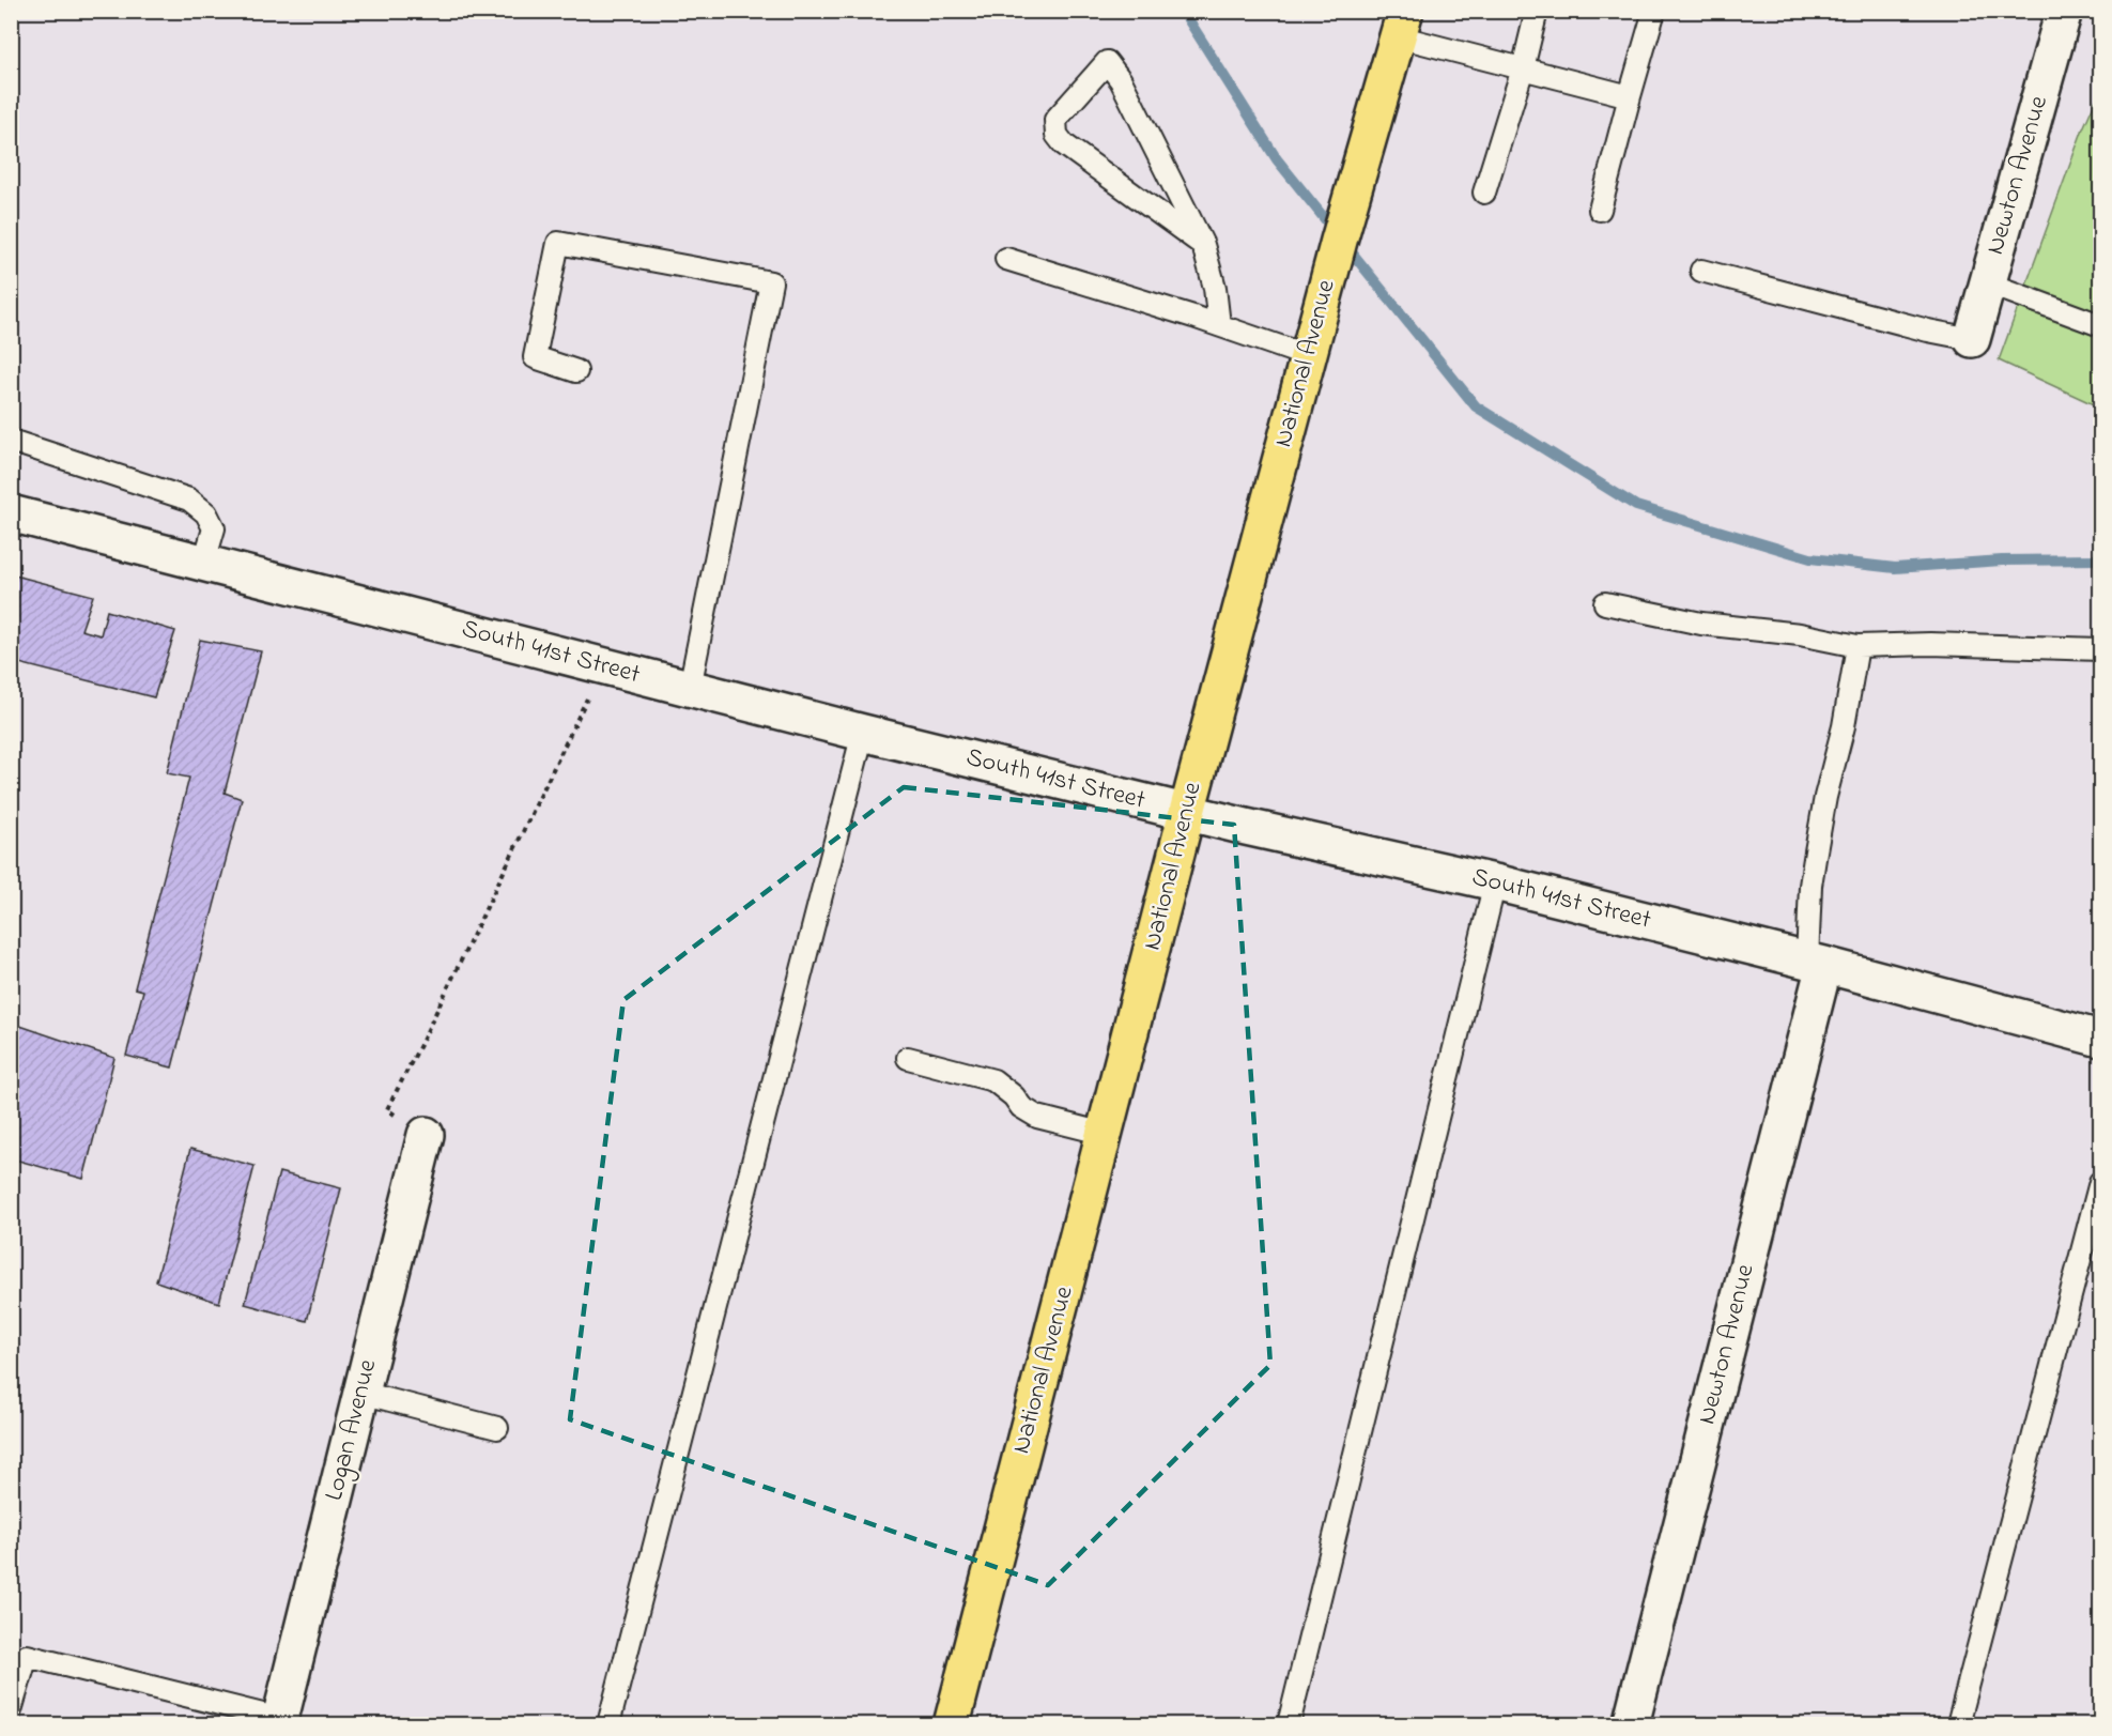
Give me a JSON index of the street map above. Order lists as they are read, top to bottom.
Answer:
{
  "streets": {
    "main road": ["National Avenue"],
    "street": ["Newton Avenue", "South 41st Street", "Logan Avenue"]
  },
  "crossings": [
    ["Newton Avenue", "South 41st Street"],
    ["National Avenue", "South 41st Street"]
  ]
}
